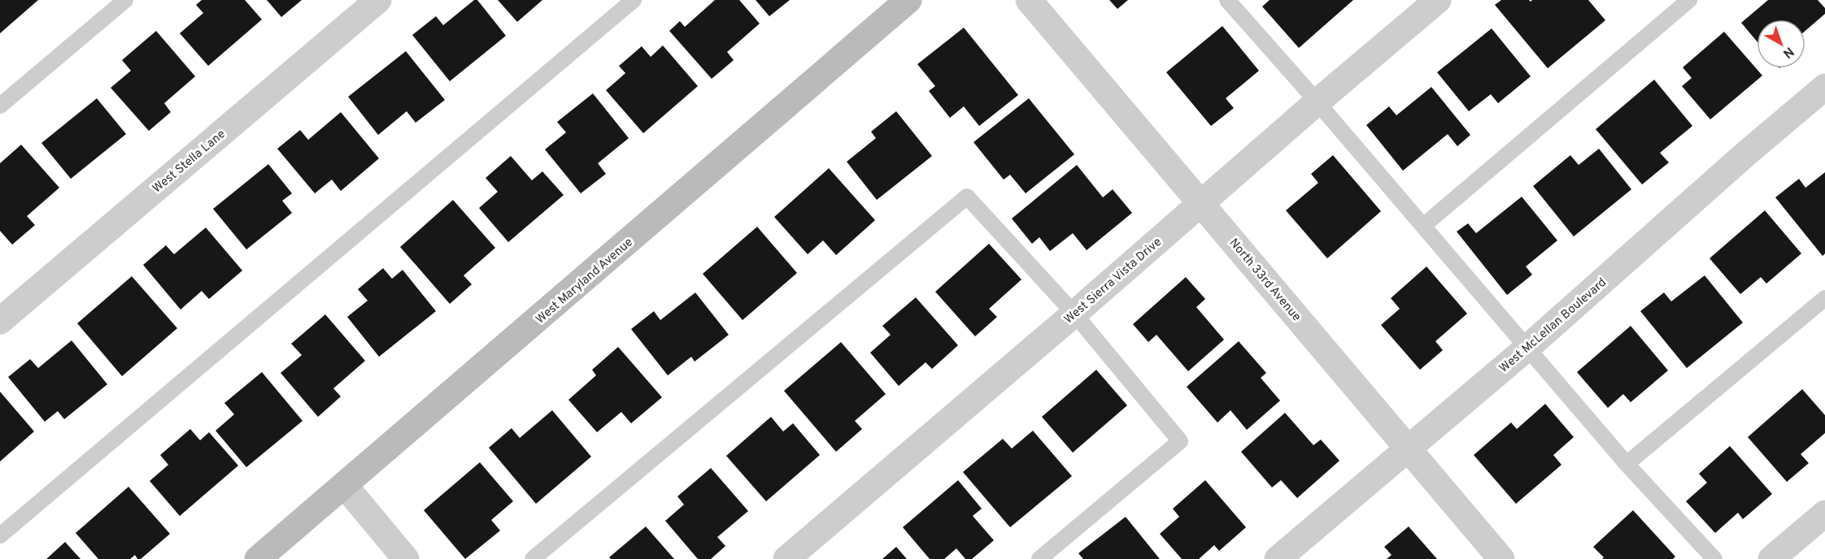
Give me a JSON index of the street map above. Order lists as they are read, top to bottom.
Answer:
{
  "streets": {
    "street": [
      "West Stella Lane",
      "North 33rd Avenue",
      "West Maryland Avenue",
      "West Sierra Vista Drive",
      "West McLellan Boulevard"
    ]
  },
  "crossings": [
    ["North 33rd Avenue", "West Sierra Vista Drive"],
    ["North 33rd Avenue", "West McLellan Boulevard"]
  ],
  "north": "bottom right"
}
